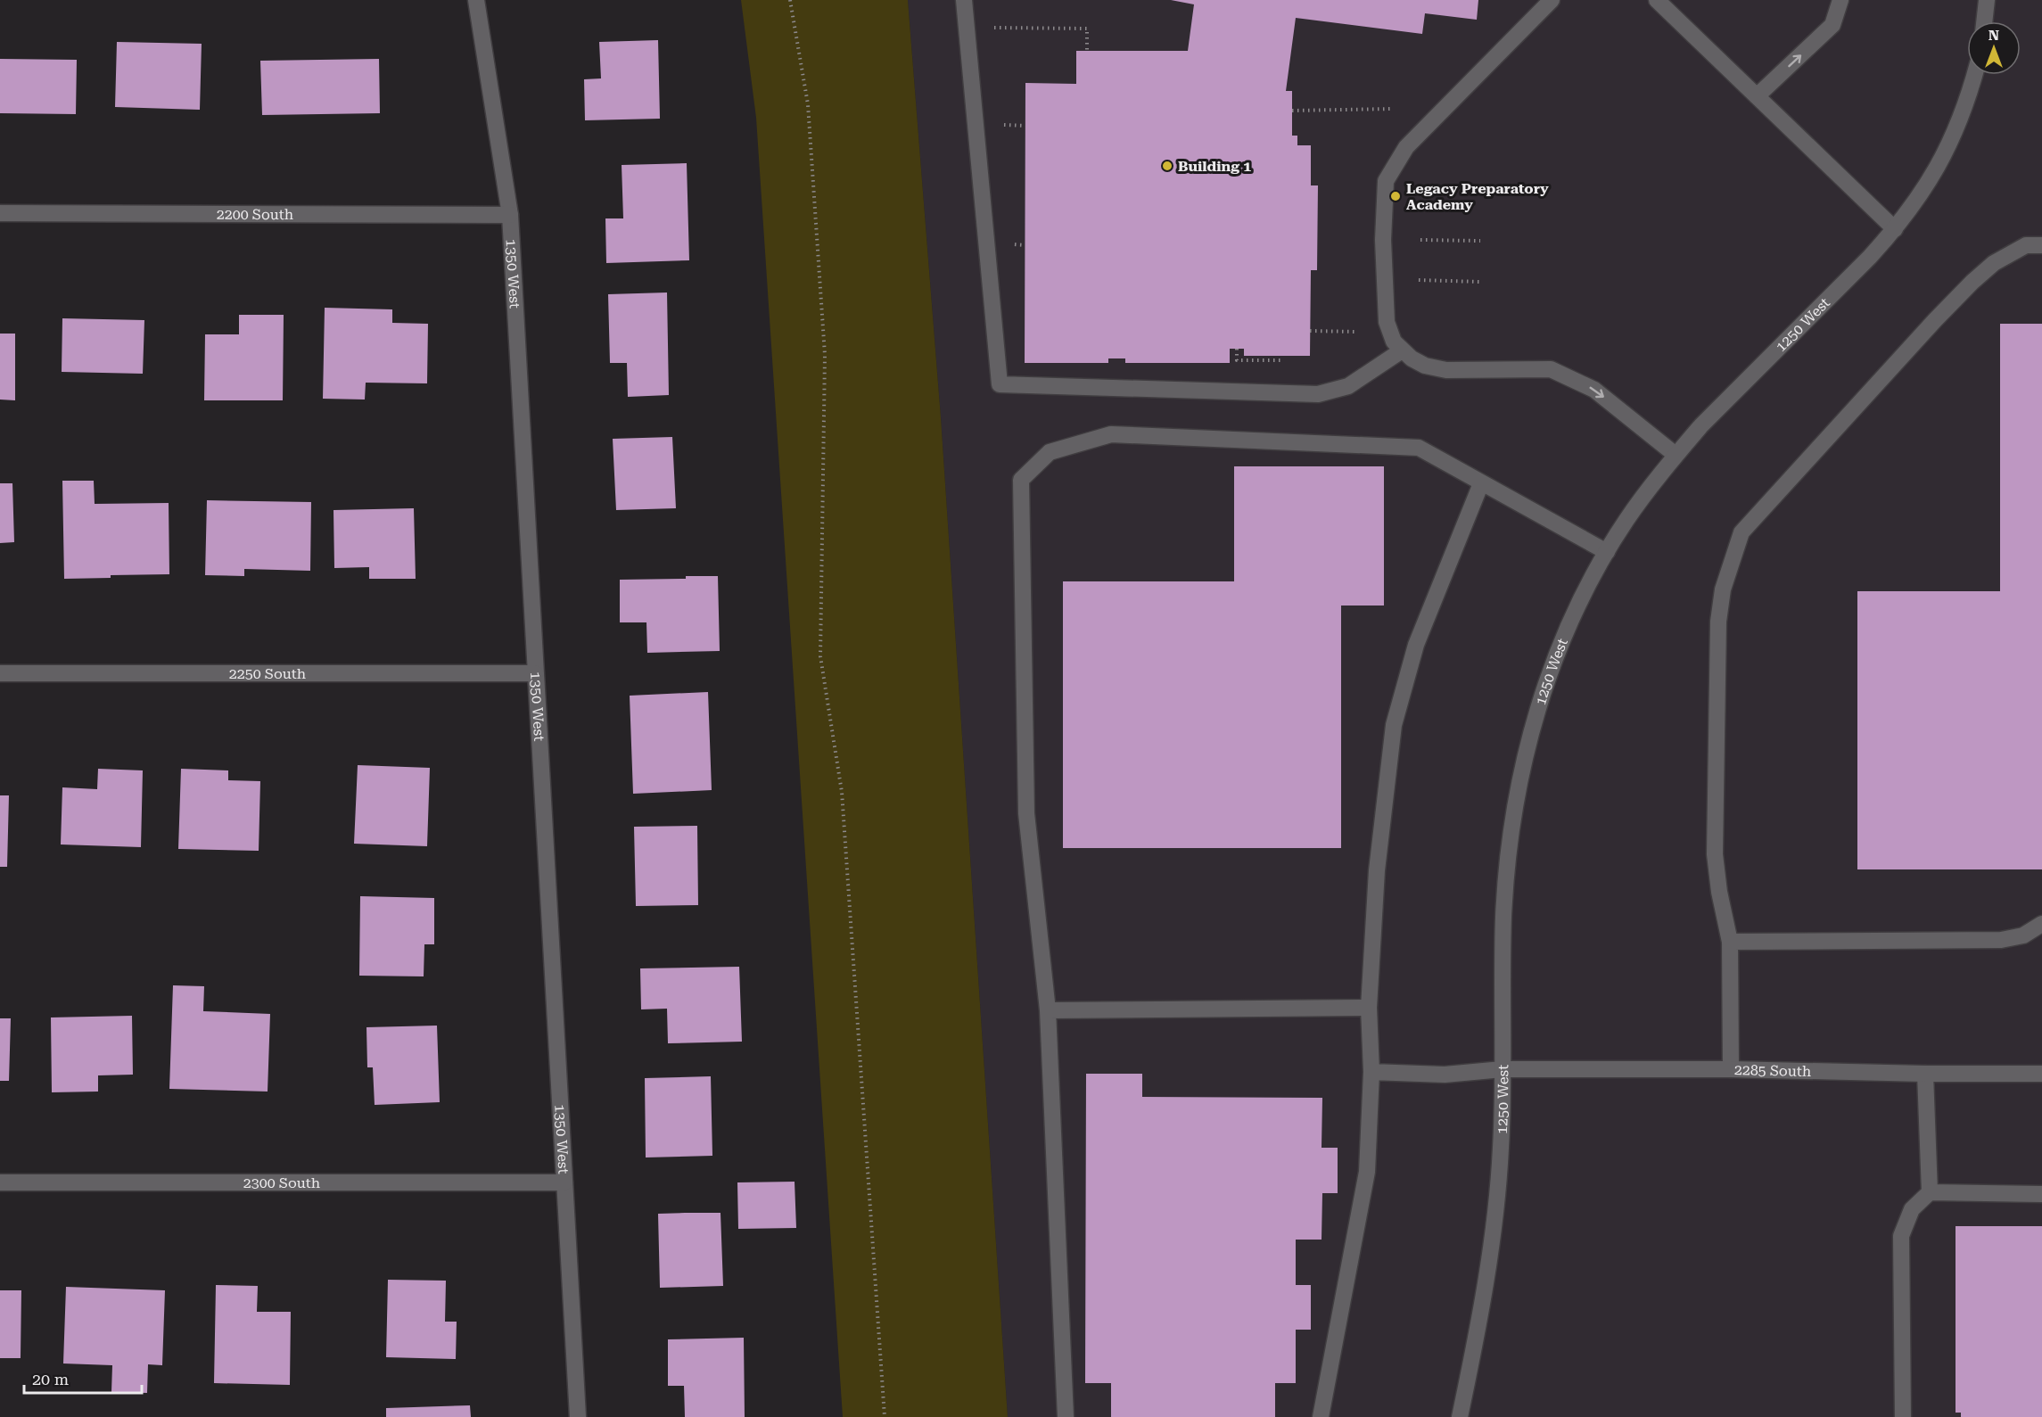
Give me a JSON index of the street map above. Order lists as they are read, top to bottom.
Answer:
{
  "streets": {
    "street": [
      "2200 South",
      "1350 West",
      "1250 West",
      "2250 South",
      "2285 South",
      "2300 South"
    ]
  },
  "crossings": [
    ["2200 South", "1350 West"],
    ["1350 West", "2250 South"],
    ["1350 West", "2300 South"],
    ["1250 West", "2285 South"]
  ],
  "places": ["Building 1", "Legacy Preparatory Academy"],
  "scale_bar": "20 m",
  "north": "top"
}
